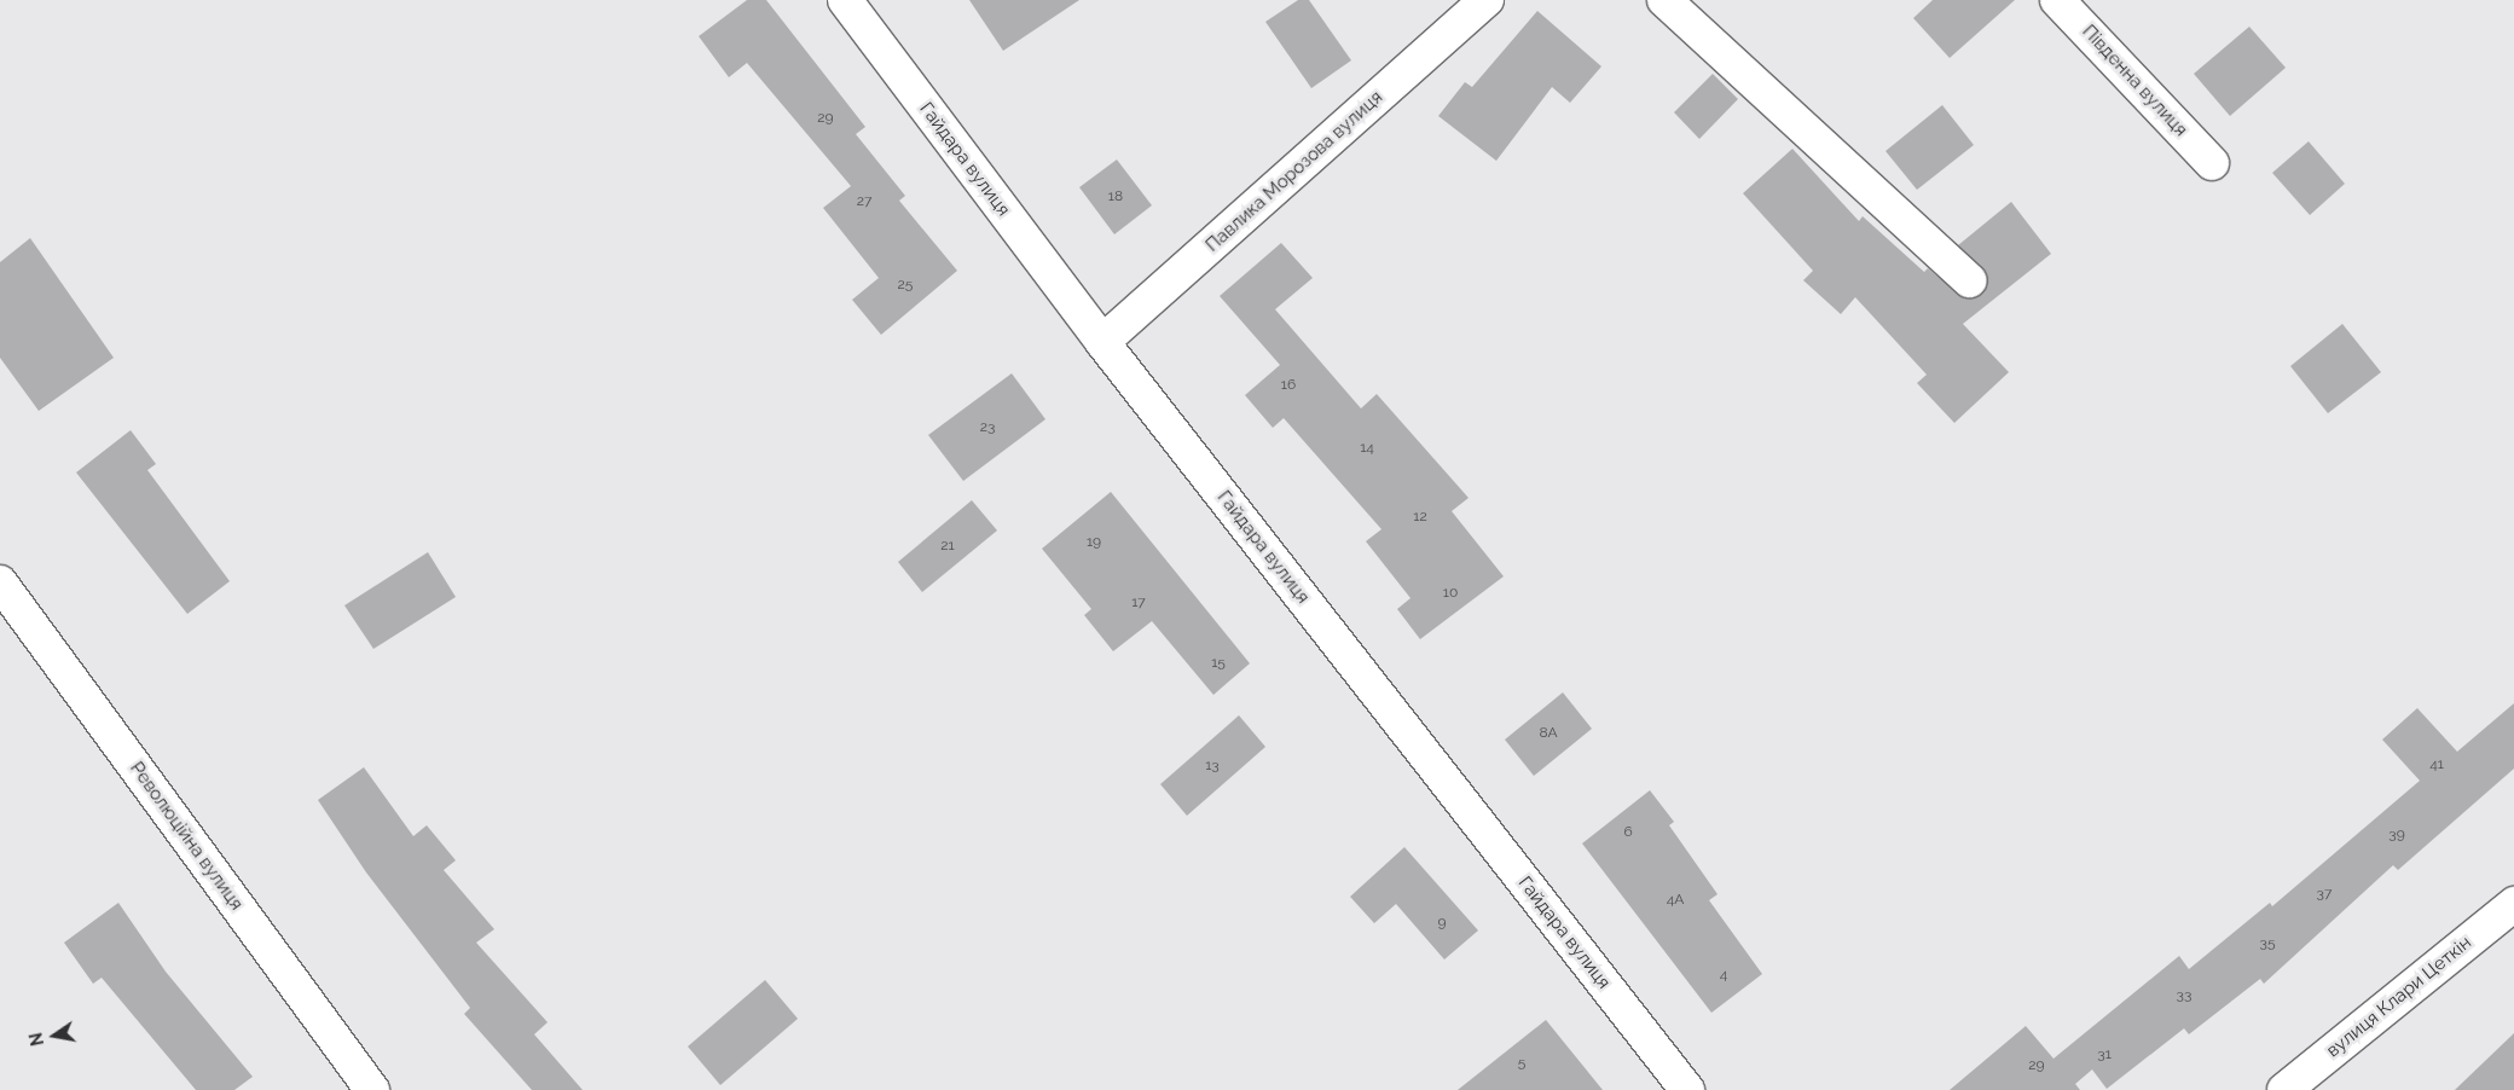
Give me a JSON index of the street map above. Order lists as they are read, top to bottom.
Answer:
{
  "streets": {
    "street": [
      "Південна вулиця",
      "Гайдара вулиця",
      "Павлика Морозова вулиця",
      "Революційна вулиця",
      "вулиця Клари Цеткін"
    ]
  },
  "crossings": [
    ["Гайдара вулиця", "Павлика Морозова вулиця"]
  ],
  "house_numbers": [
    "29",
    "18",
    "27",
    "25",
    "16",
    "23",
    "14",
    "12",
    "19",
    "21",
    "10",
    "17",
    "15",
    "8А",
    "41",
    "13",
    "6",
    "39",
    "37",
    "4А",
    "9",
    "35",
    "4",
    "33",
    "31",
    "5",
    "29"
  ],
  "north": "left"
}
